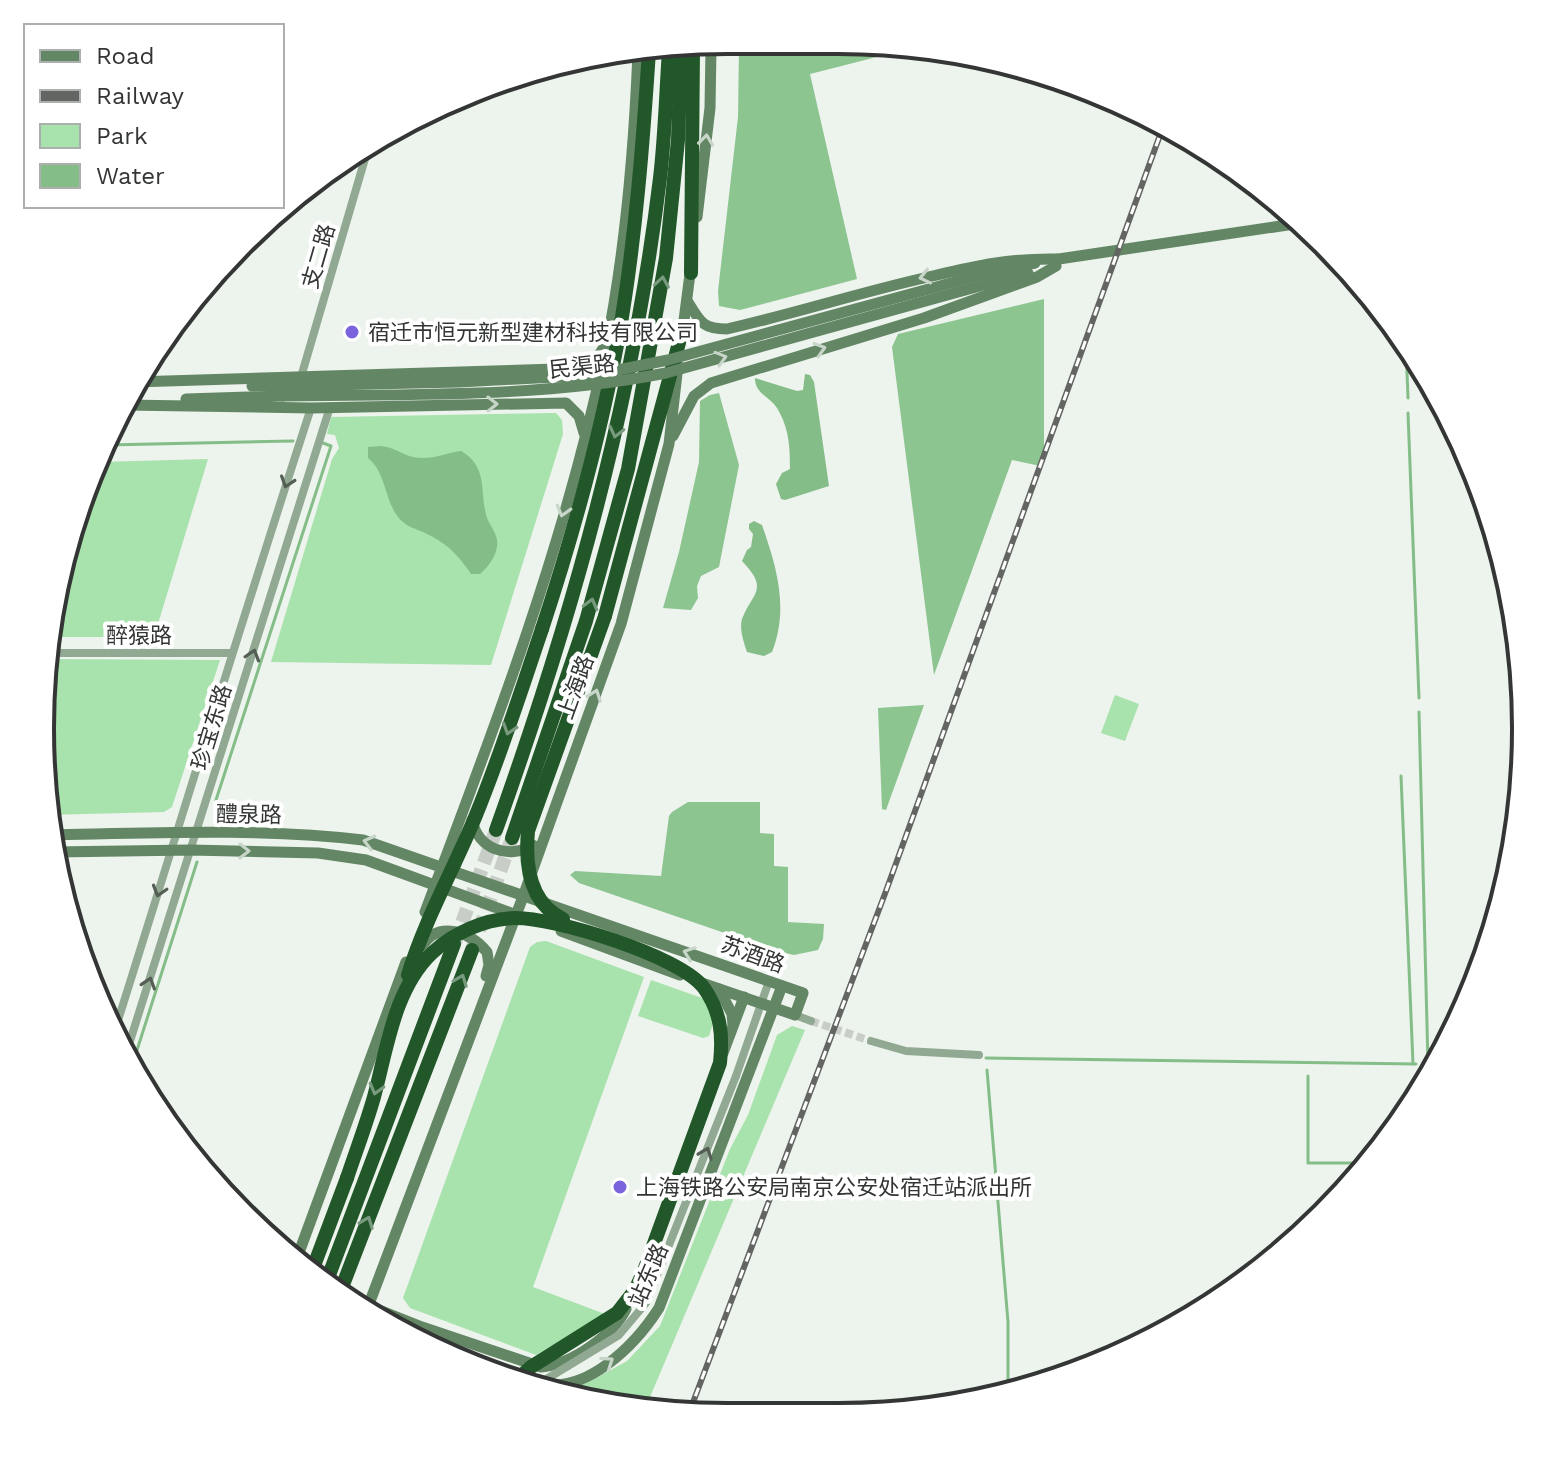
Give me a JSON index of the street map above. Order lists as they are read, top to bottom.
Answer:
{
  "streets": {
    "highway": ["上海路"],
    "main road": [
      "民渠路",
      "醴泉路",
      "苏酒路",
      "站东路"
    ],
    "street": ["支二路", "醉猿路", "珍宝东路"]
  },
  "crossings": [
    ["支二路", "民渠路"],
    ["民渠路", "珍宝东路"],
    ["醉猿路", "珍宝东路"],
    ["上海路", "苏酒路"],
    ["珍宝东路", "醴泉路"],
    ["醴泉路", "苏酒路"],
    ["苏酒路", "站东路"]
  ],
  "one_way": ["站东路"],
  "places": ["宿迁市恒元新型建材科技有限公司", "上海铁路公安局南京公安处宿迁站派出所"],
  "legend": [
    "Road",
    "Railway",
    "Park",
    "Water"
  ]
}
